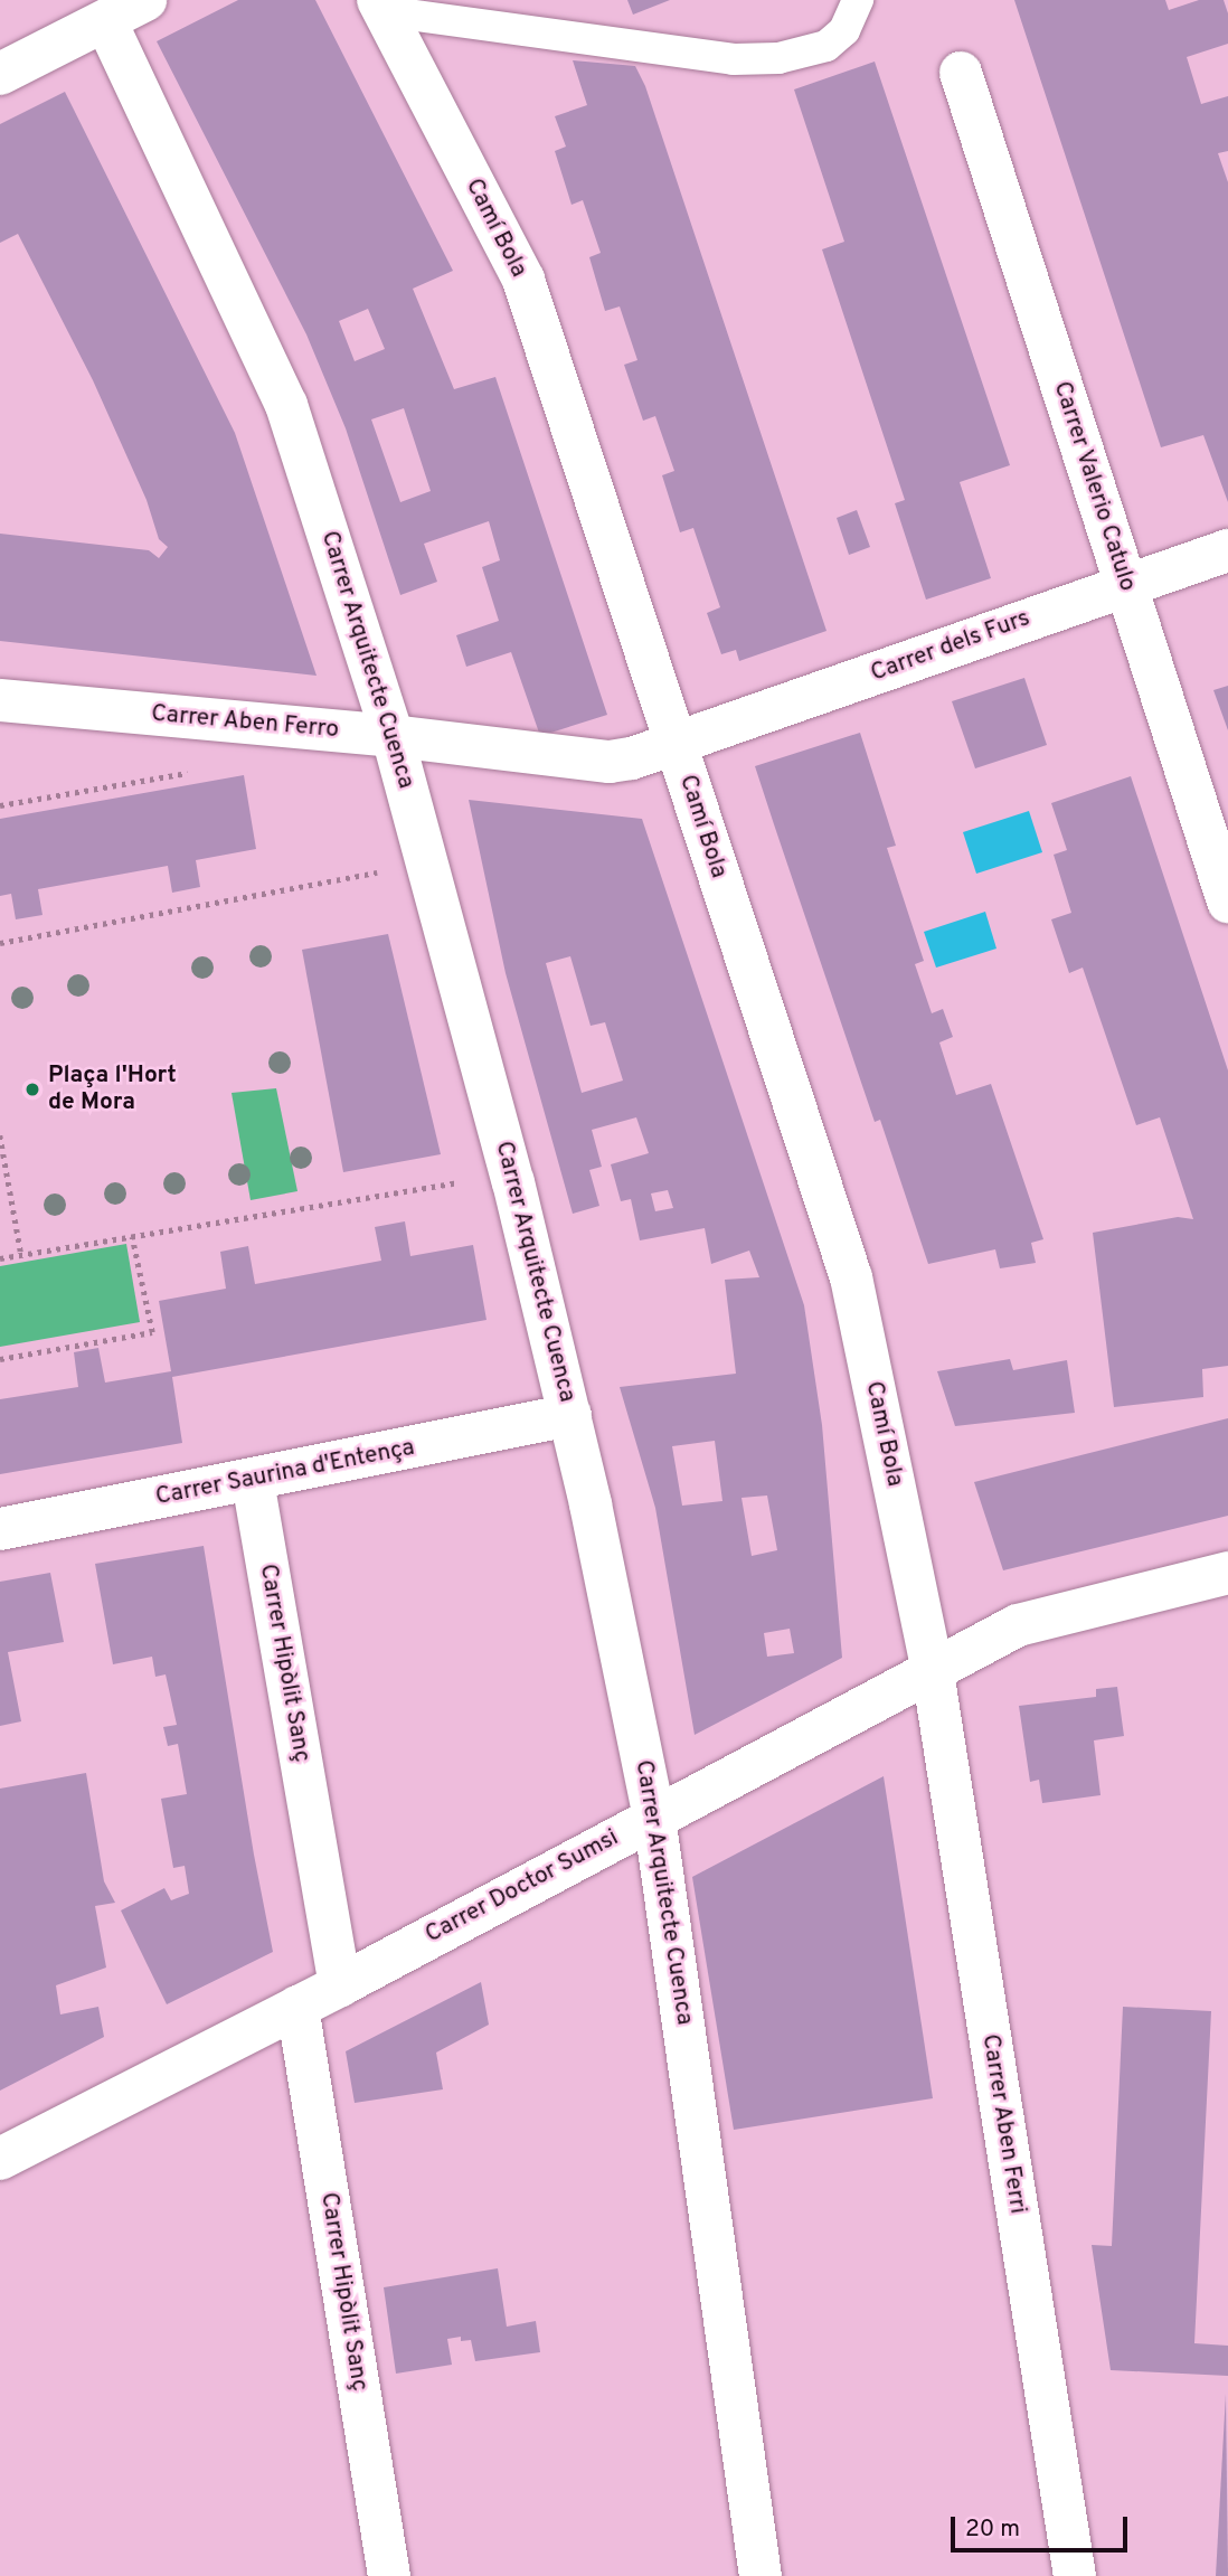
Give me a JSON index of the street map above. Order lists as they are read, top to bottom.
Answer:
{
  "streets": {
    "street": [
      "Camí Bola",
      "Carrer Valerio Catulo",
      "Carrer dels Furs",
      "Carrer Arquitecte Cuenca",
      "Carrer Aben Ferro",
      "Carrer Saurina d'Entença",
      "Carrer Hipòlit Sanç",
      "Carrer Doctor Sumsi",
      "Carrer Aben Ferri"
    ]
  },
  "crossings": [
    ["Camí Bola", "Carrer dels Furs"],
    ["Camí Bola", "Carrer Aben Ferro"],
    ["Camí Bola", "Carrer Doctor Sumsi"],
    ["Camí Bola", "Carrer Aben Ferri"],
    ["Carrer Valerio Catulo", "Carrer dels Furs"],
    ["Carrer dels Furs", "Carrer Aben Ferro"],
    ["Carrer Arquitecte Cuenca", "Carrer Aben Ferro"],
    ["Carrer Arquitecte Cuenca", "Carrer Saurina d'Entença"],
    ["Carrer Arquitecte Cuenca", "Carrer Doctor Sumsi"],
    ["Carrer Saurina d'Entença", "Carrer Hipòlit Sanç"],
    ["Carrer Hipòlit Sanç", "Carrer Doctor Sumsi"],
    ["Carrer Doctor Sumsi", "Carrer Aben Ferri"]
  ],
  "places": ["Plaça l'Hort de Mora"],
  "scale_bar": "20 m"
}
